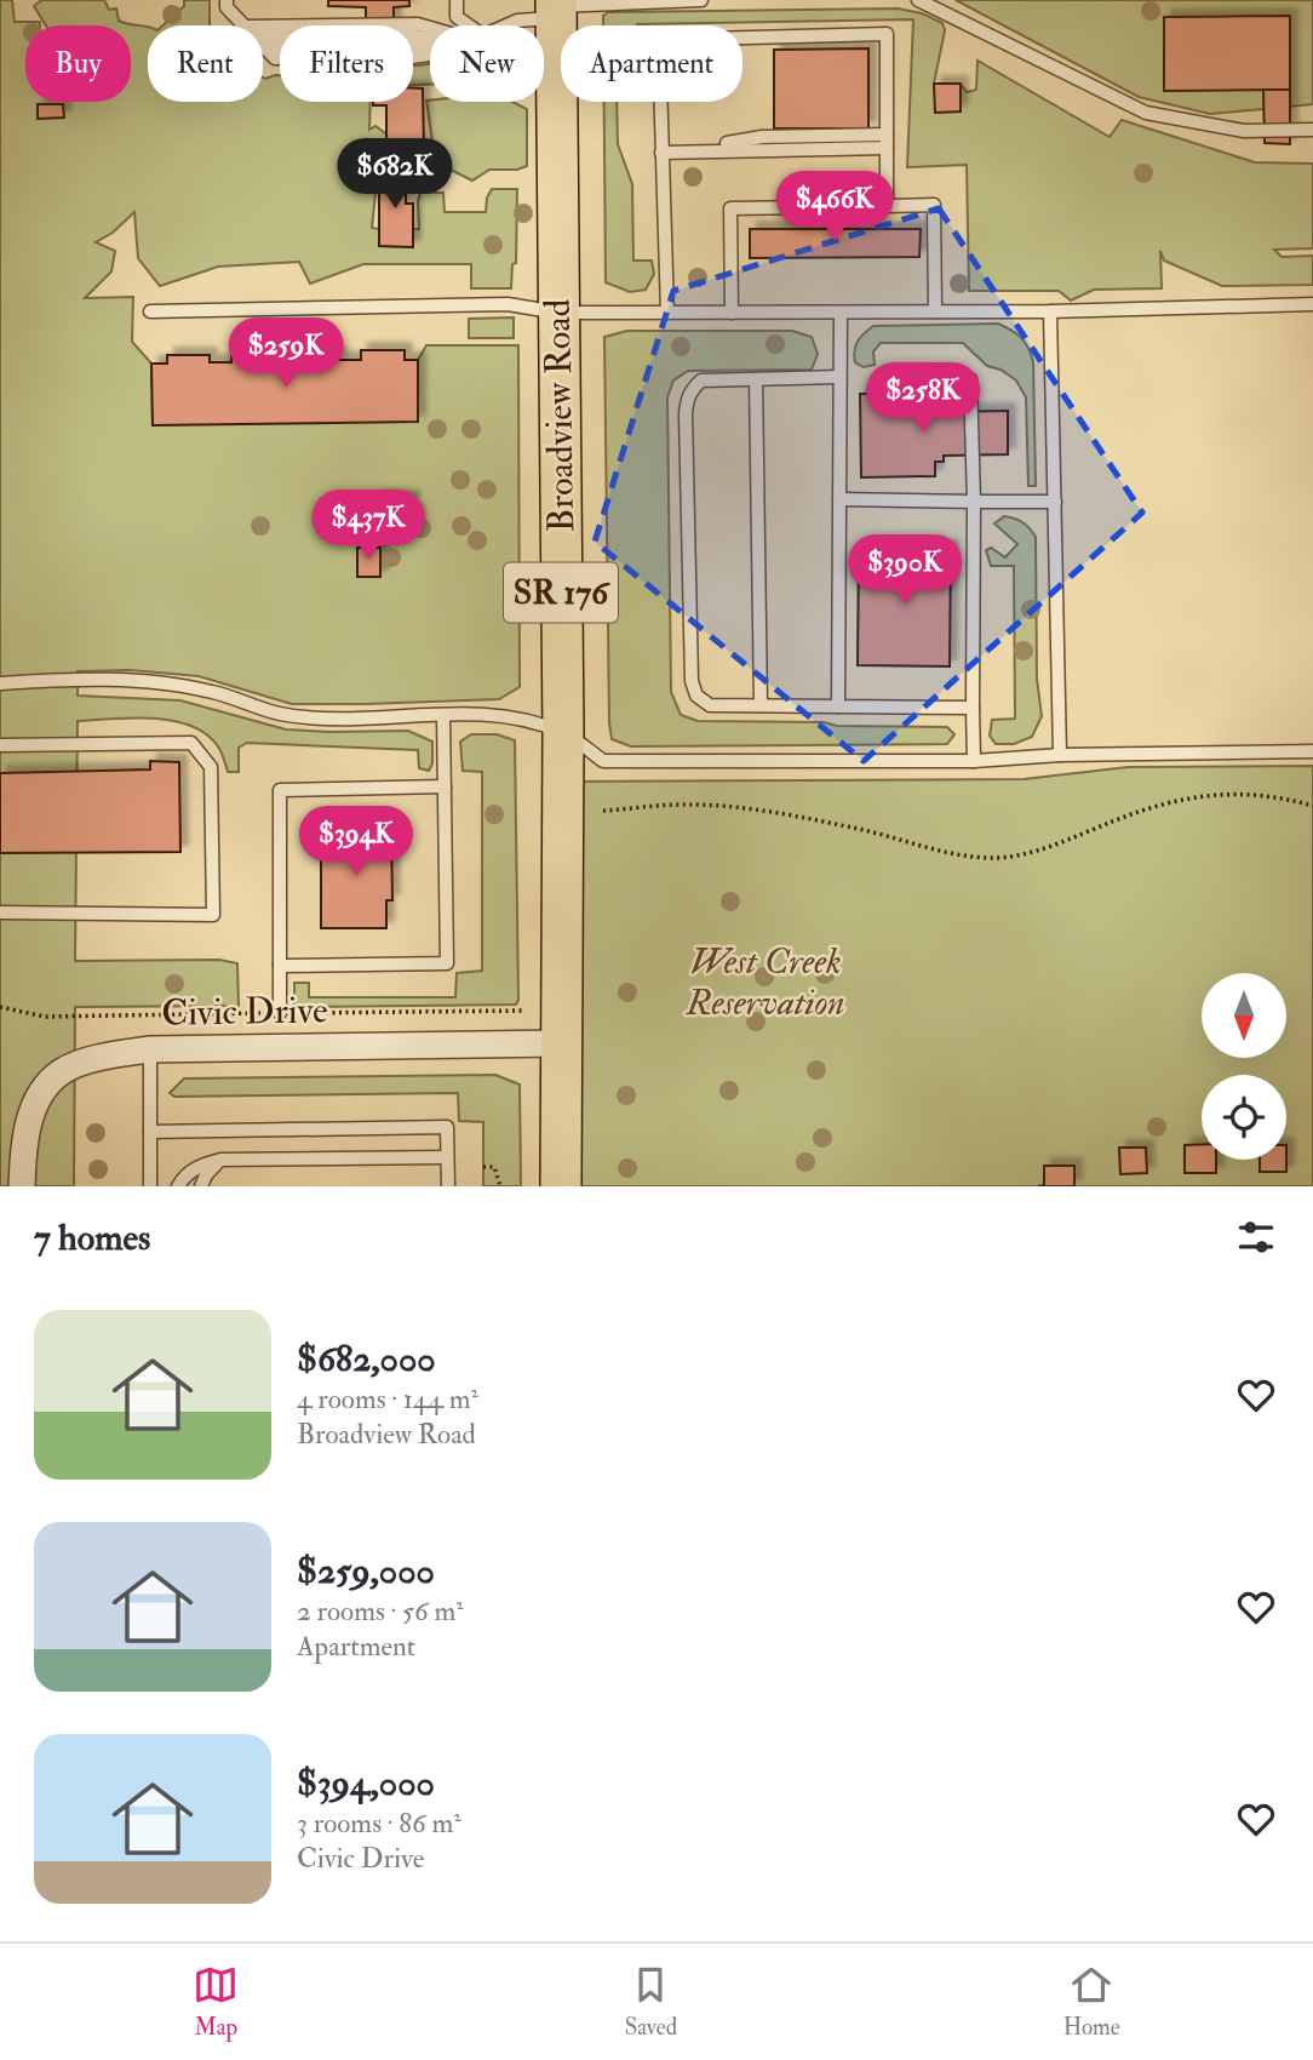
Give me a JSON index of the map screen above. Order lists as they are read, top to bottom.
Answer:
{
  "streets": {
    "main road": ["Broadview Road", "SR 176"],
    "street": ["Civic Drive"]
  },
  "crossings": [
    ["Broadview Road", "Civic Drive"]
  ],
  "parks": ["West Creek Reservation"],
  "north": "bottom",
  "page": {
    "chip": [
      "Buy",
      "Rent",
      "Filters",
      "New",
      "Apartment"
    ],
    "price": [
      "$682K",
      "$466K",
      "$259K",
      "$258K",
      "$437K",
      "$390K",
      "$394K"
    ],
    "heading": "7 homes",
    "list": [
      {
        "name": "$682,000",
        "note": "4 rooms · 144 m² · Broadview Road"
      },
      {
        "name": "$259,000",
        "note": "2 rooms · 56 m² · Apartment"
      },
      {
        "name": "$394,000",
        "note": "3 rooms · 86 m² · Civic Drive"
      }
    ],
    "tabs": ["Map", "Saved", "Home"]
  }
}
